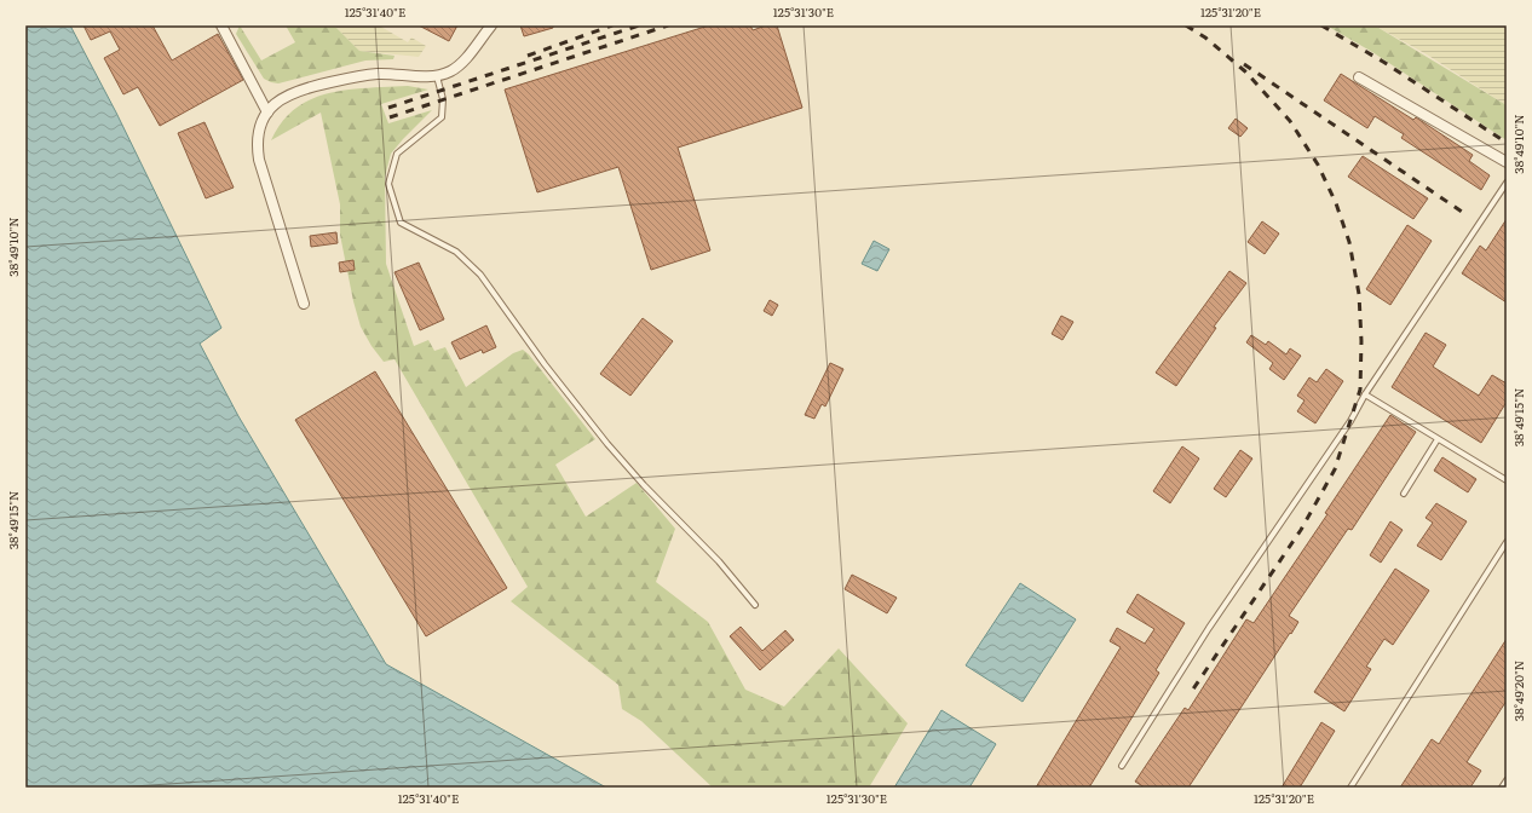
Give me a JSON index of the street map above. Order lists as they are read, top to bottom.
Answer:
{
  "coordinates": [
    "125°31'40\"E",
    "125°31'30\"E",
    "125°31'20\"E",
    "38°49'10\"N",
    "38°49'15\"N",
    "38°49'20\"N"
  ]
}
